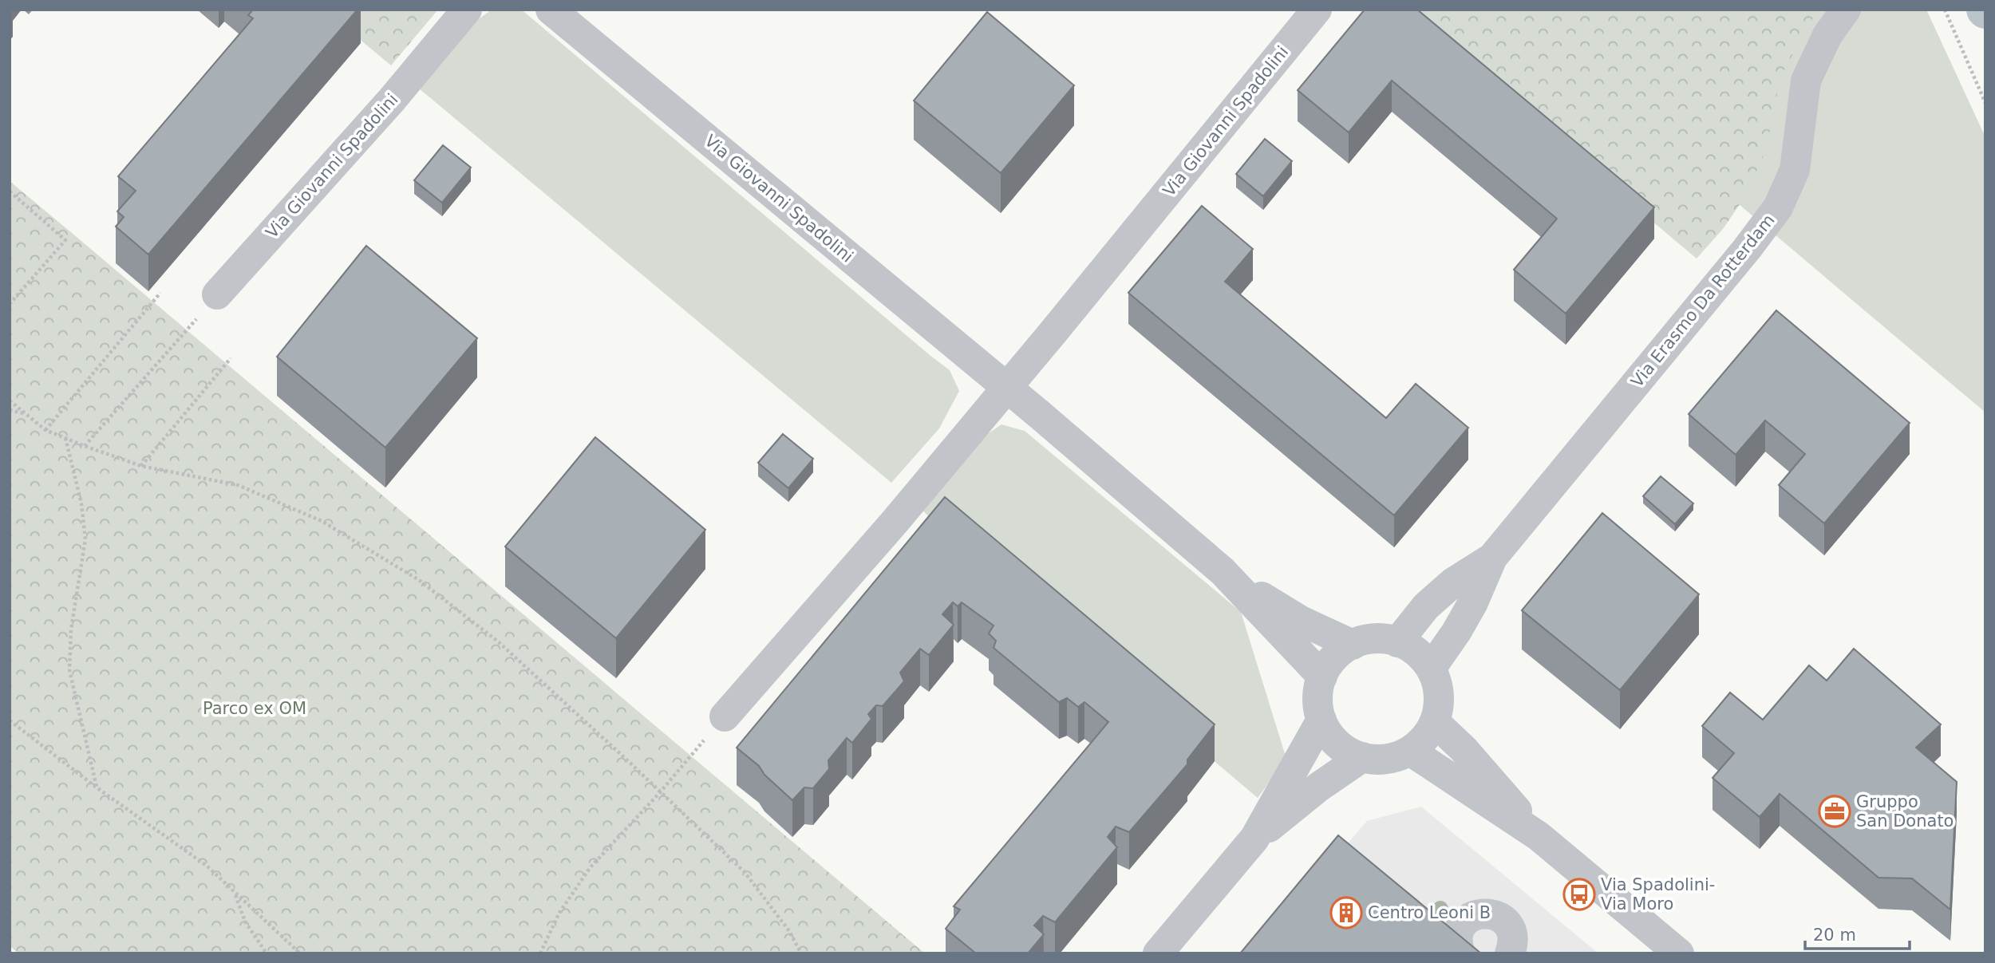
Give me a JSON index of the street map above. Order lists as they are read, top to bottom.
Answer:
{
  "streets": {
    "street": ["Via Giovanni Spadolini", "Via Erasmo Da Rotterdam"]
  },
  "crossings": [
    ["Via Giovanni Spadolini", "Via Erasmo Da Rotterdam"]
  ],
  "parks": ["Parco ex OM"],
  "places": {
    "office": ["Gruppo San Donato"],
    "bus stop": ["Via Spadolini- Via Moro"],
    "building": ["Centro Leoni B"]
  },
  "scale_bar": "20 m"
}
